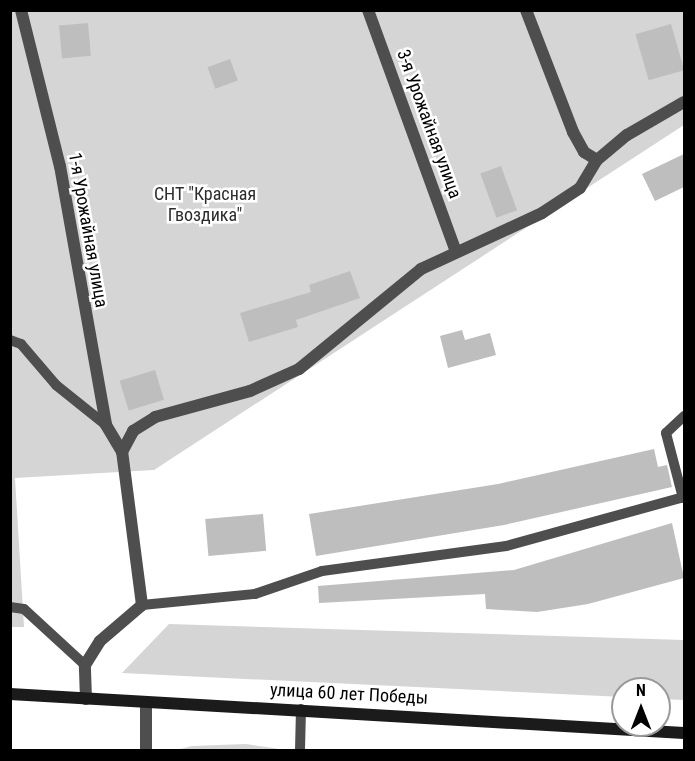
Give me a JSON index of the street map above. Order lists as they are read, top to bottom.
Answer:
{
  "streets": {
    "street": ["3-я Урожайная улица", "1-я Урожайная улица", "улица 60 лет Победы"]
  },
  "parks": ["СНТ \"Красная Гвоздика\""],
  "north": "top"
}
